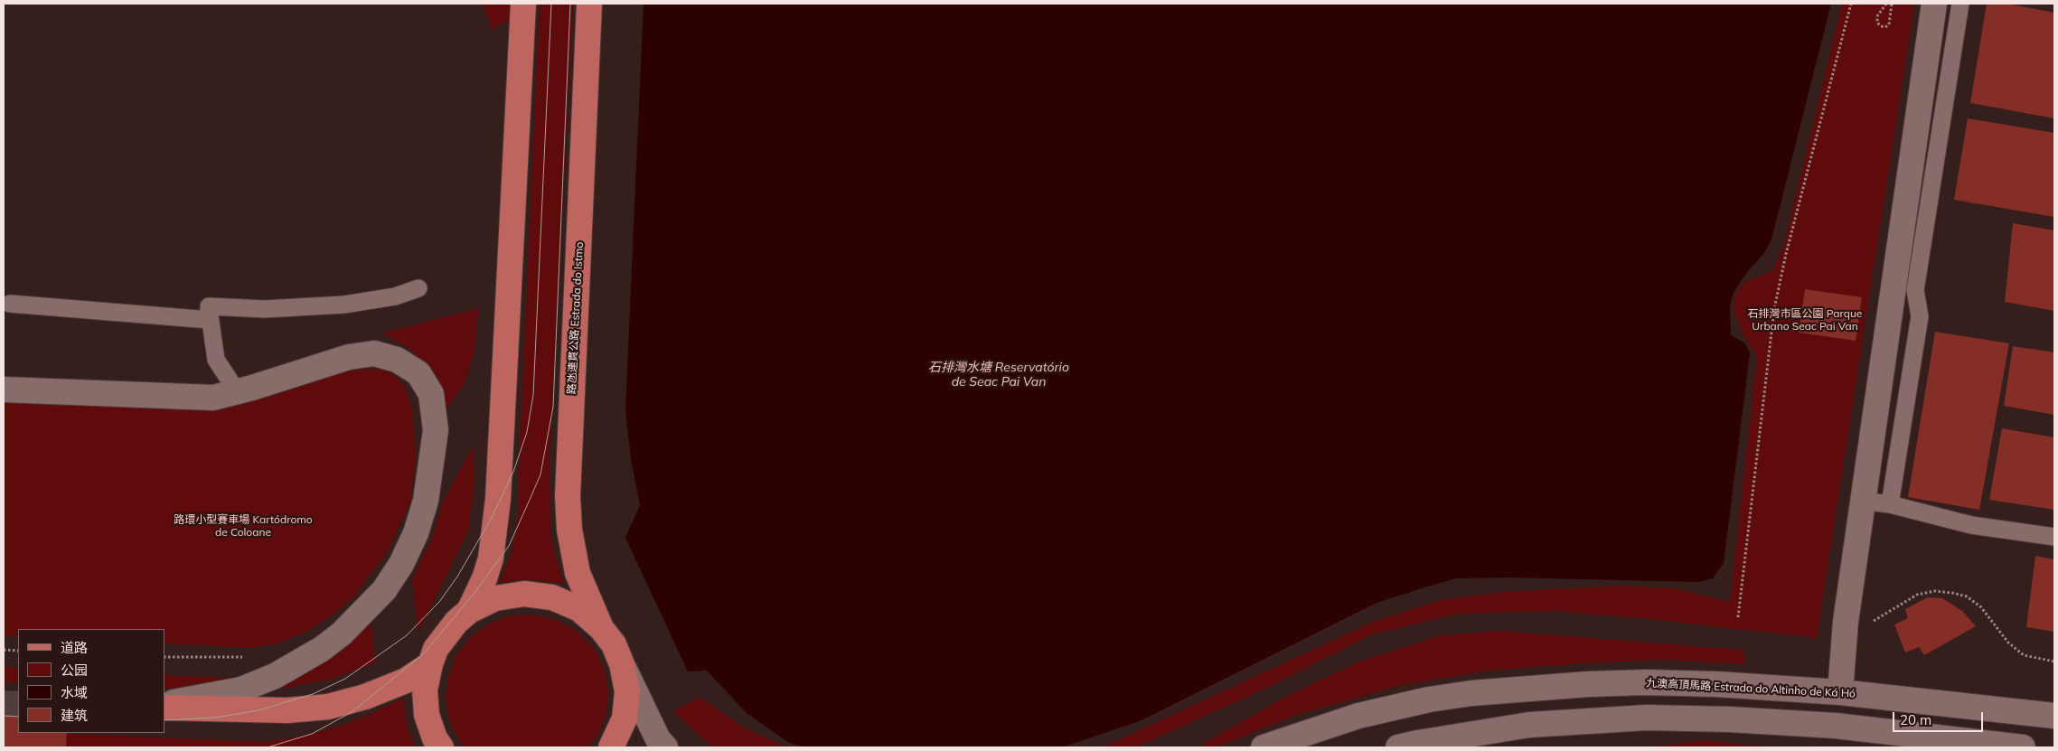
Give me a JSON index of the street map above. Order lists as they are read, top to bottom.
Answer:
{
  "streets": {
    "main road": ["路氹連貫公路 Estrada do Istmo", "九澳高頂馬路 Estrada do Altinho de Ká Hó"]
  },
  "water": ["石排灣水塘 Reservatório de Seac Pai Van"],
  "parks": ["石排灣市區公園 Parque Urbano Seac Pai Van", "路環小型賽車場 Kartódromo de Coloane"],
  "legend": [
    "道路",
    "公园",
    "水域",
    "建筑"
  ],
  "scale_bar": "20 m"
}
